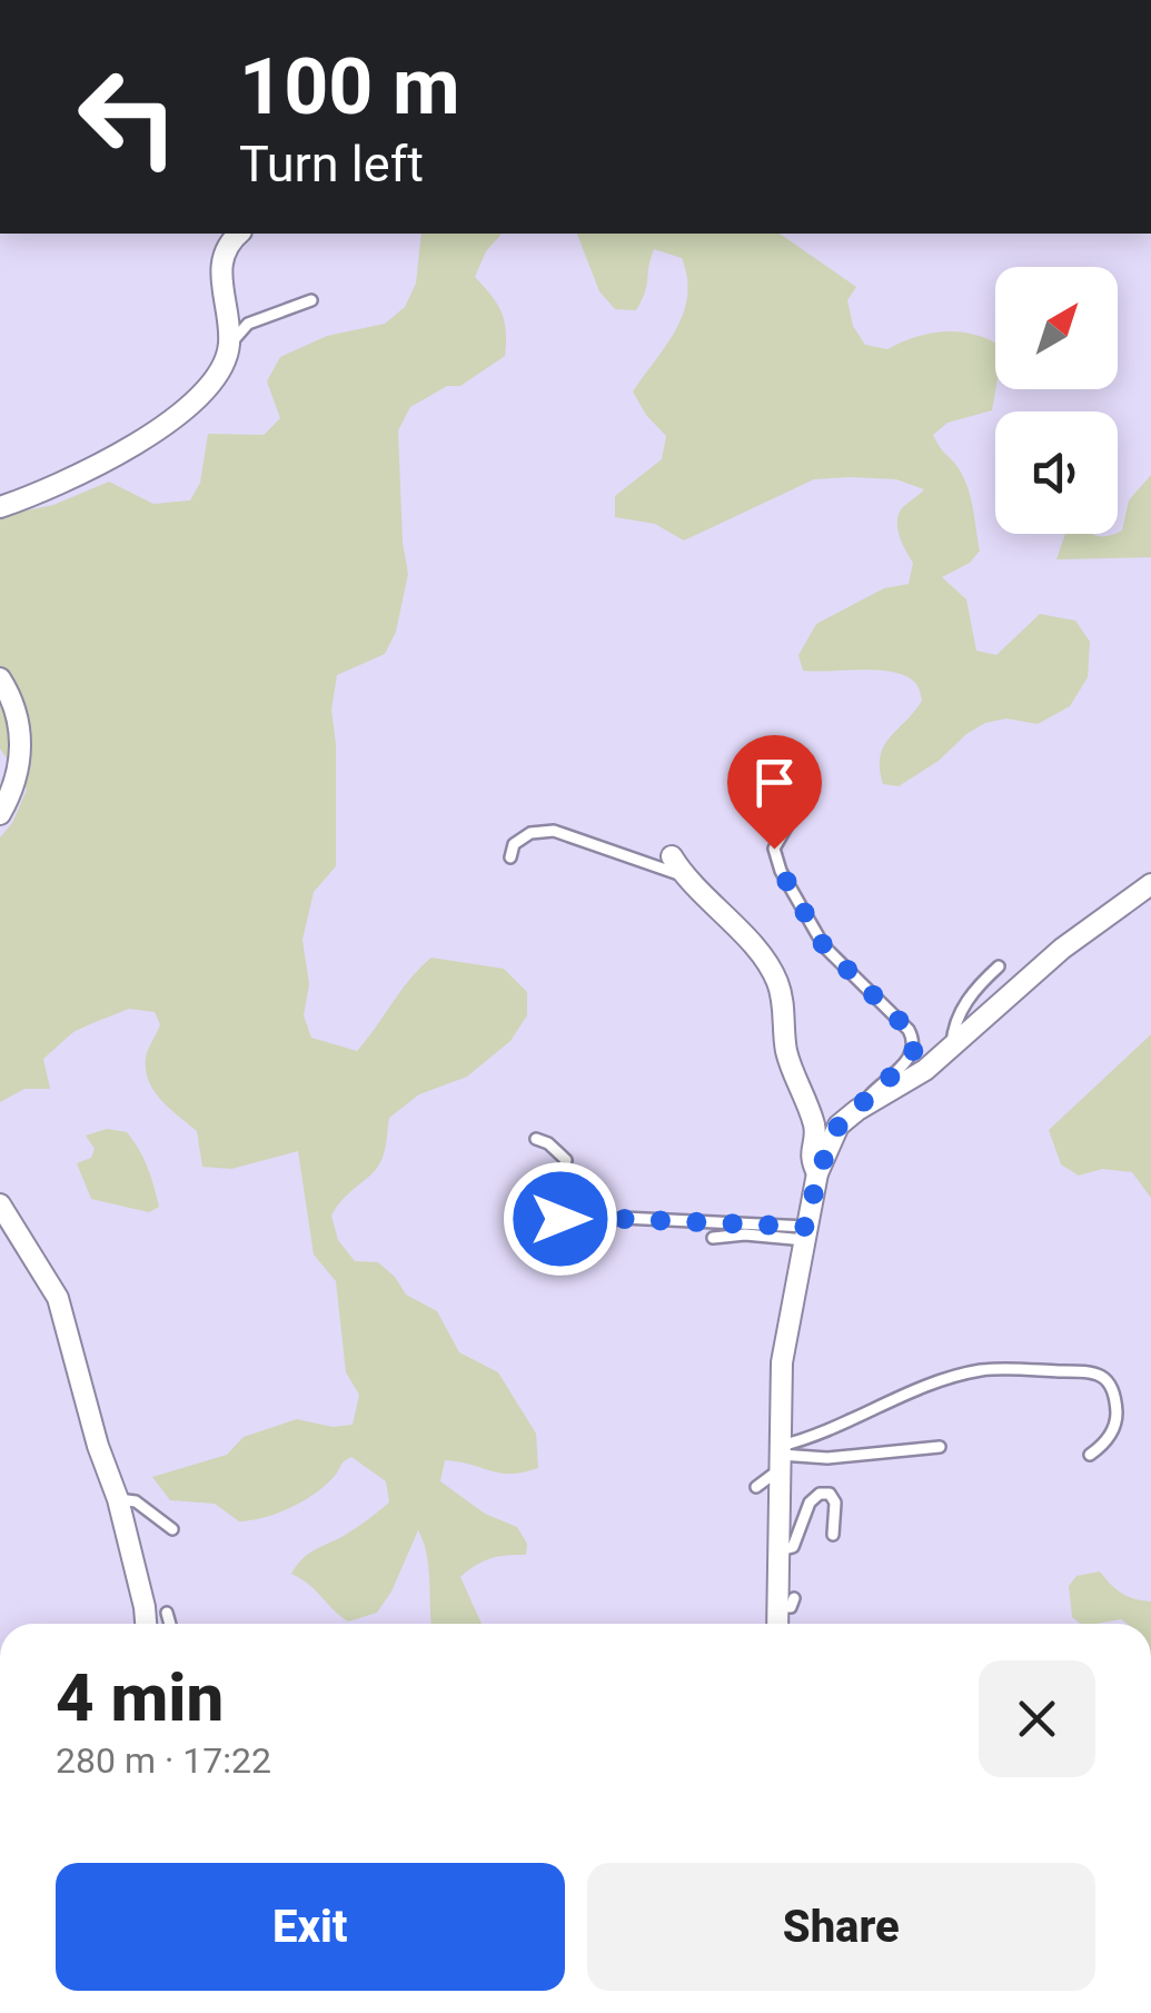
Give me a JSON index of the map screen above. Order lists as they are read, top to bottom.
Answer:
{
  "north": "top right",
  "page": {
    "turn": ["100 m", "Turn left"],
    "heading": ["4 min", "280 m · 17:22"],
    "buttons": ["Exit", "Share"]
  }
}
